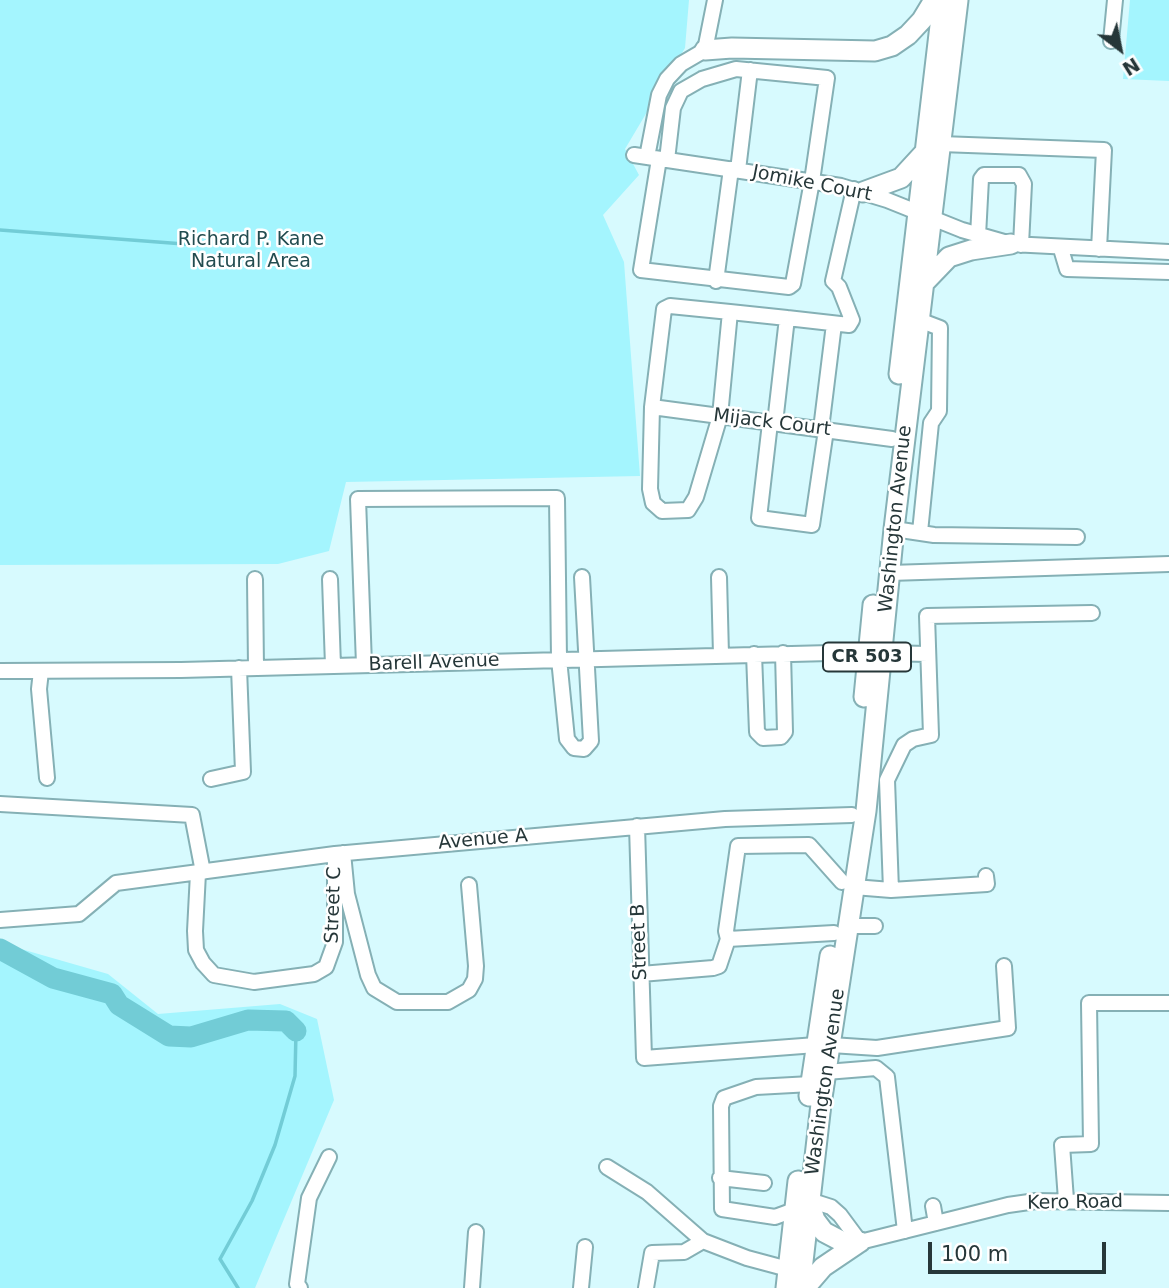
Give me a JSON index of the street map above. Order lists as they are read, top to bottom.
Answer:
{
  "streets": {
    "main road": ["Washington Avenue", "CR 503"],
    "street": [
      "Jomike Court",
      "Mijack Court",
      "Barell Avenue",
      "Avenue A",
      "Street C",
      "Street B",
      "Kero Road"
    ]
  },
  "crossings": [
    ["Jomike Court", "Washington Avenue"],
    ["Mijack Court", "Washington Avenue"],
    ["Washington Avenue", "Barell Avenue"],
    ["Washington Avenue", "Avenue A"],
    ["Washington Avenue", "Street B"],
    ["Avenue A", "Street C"],
    ["Avenue A", "Street B"]
  ],
  "parks": ["Richard P. Kane Natural Area"],
  "scale_bar": "100 m",
  "north": "bottom right"
}
